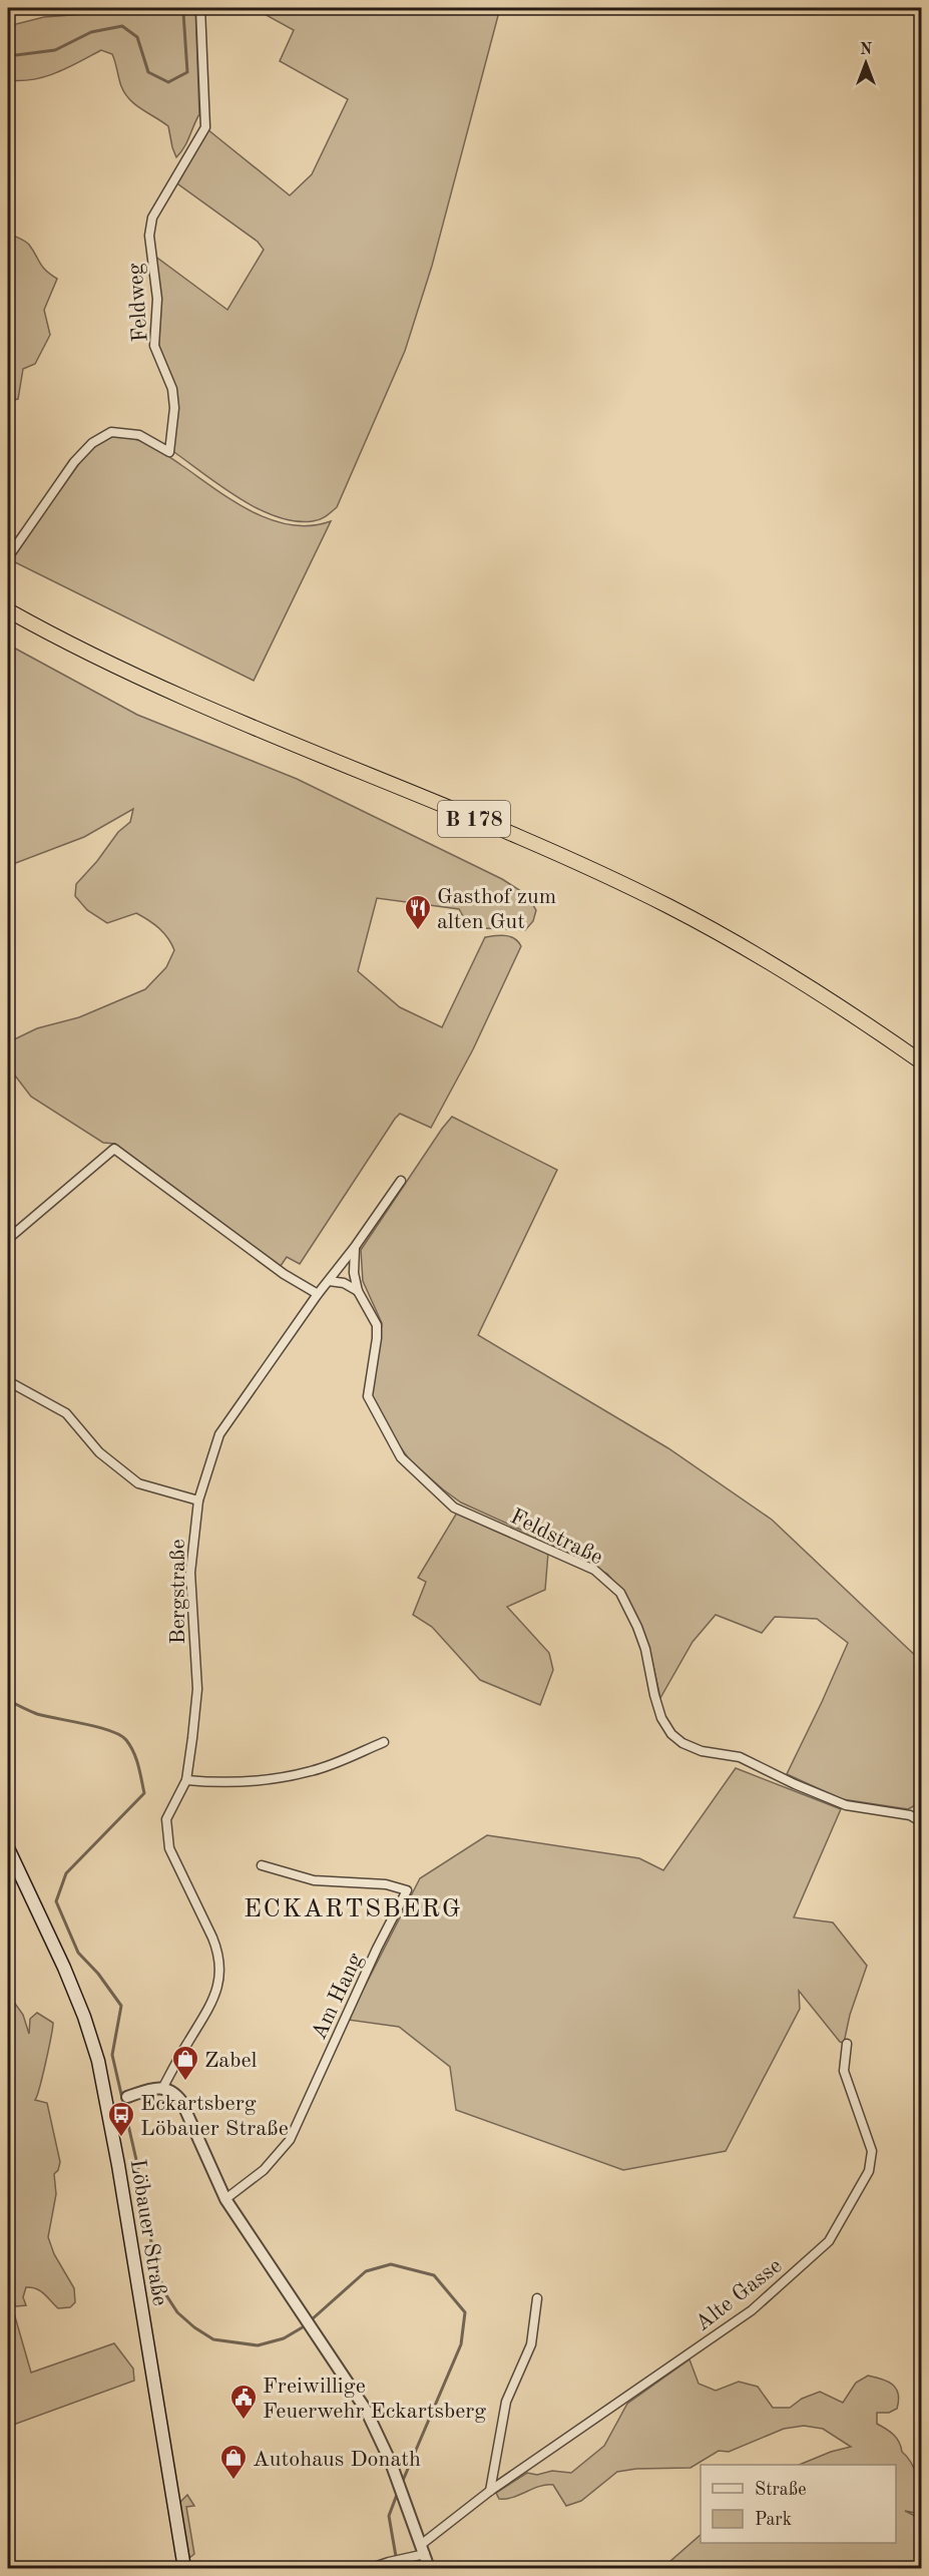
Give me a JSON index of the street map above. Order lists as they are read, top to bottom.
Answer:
{
  "streets": {
    "highway": ["B 178"],
    "main road": ["Löbauer Straße"],
    "street": [
      "Feldweg",
      "Feldstraße",
      "Bergstraße",
      "Am Hang",
      "Alte Gasse"
    ]
  },
  "crossings": [
    ["Feldstraße", "Bergstraße"]
  ],
  "districts": ["ECKARTSBERG"],
  "places": {
    "restaurant": ["Gasthof zum alten Gut"],
    "shop": ["Zabel", "Autohaus Donath"],
    "bus stop": ["Eckartsberg Löbauer Straße"],
    "public building": ["Freiwillige Feuerwehr Eckartsberg"]
  },
  "legend": ["Straße", "Park"],
  "north": "top"
}
